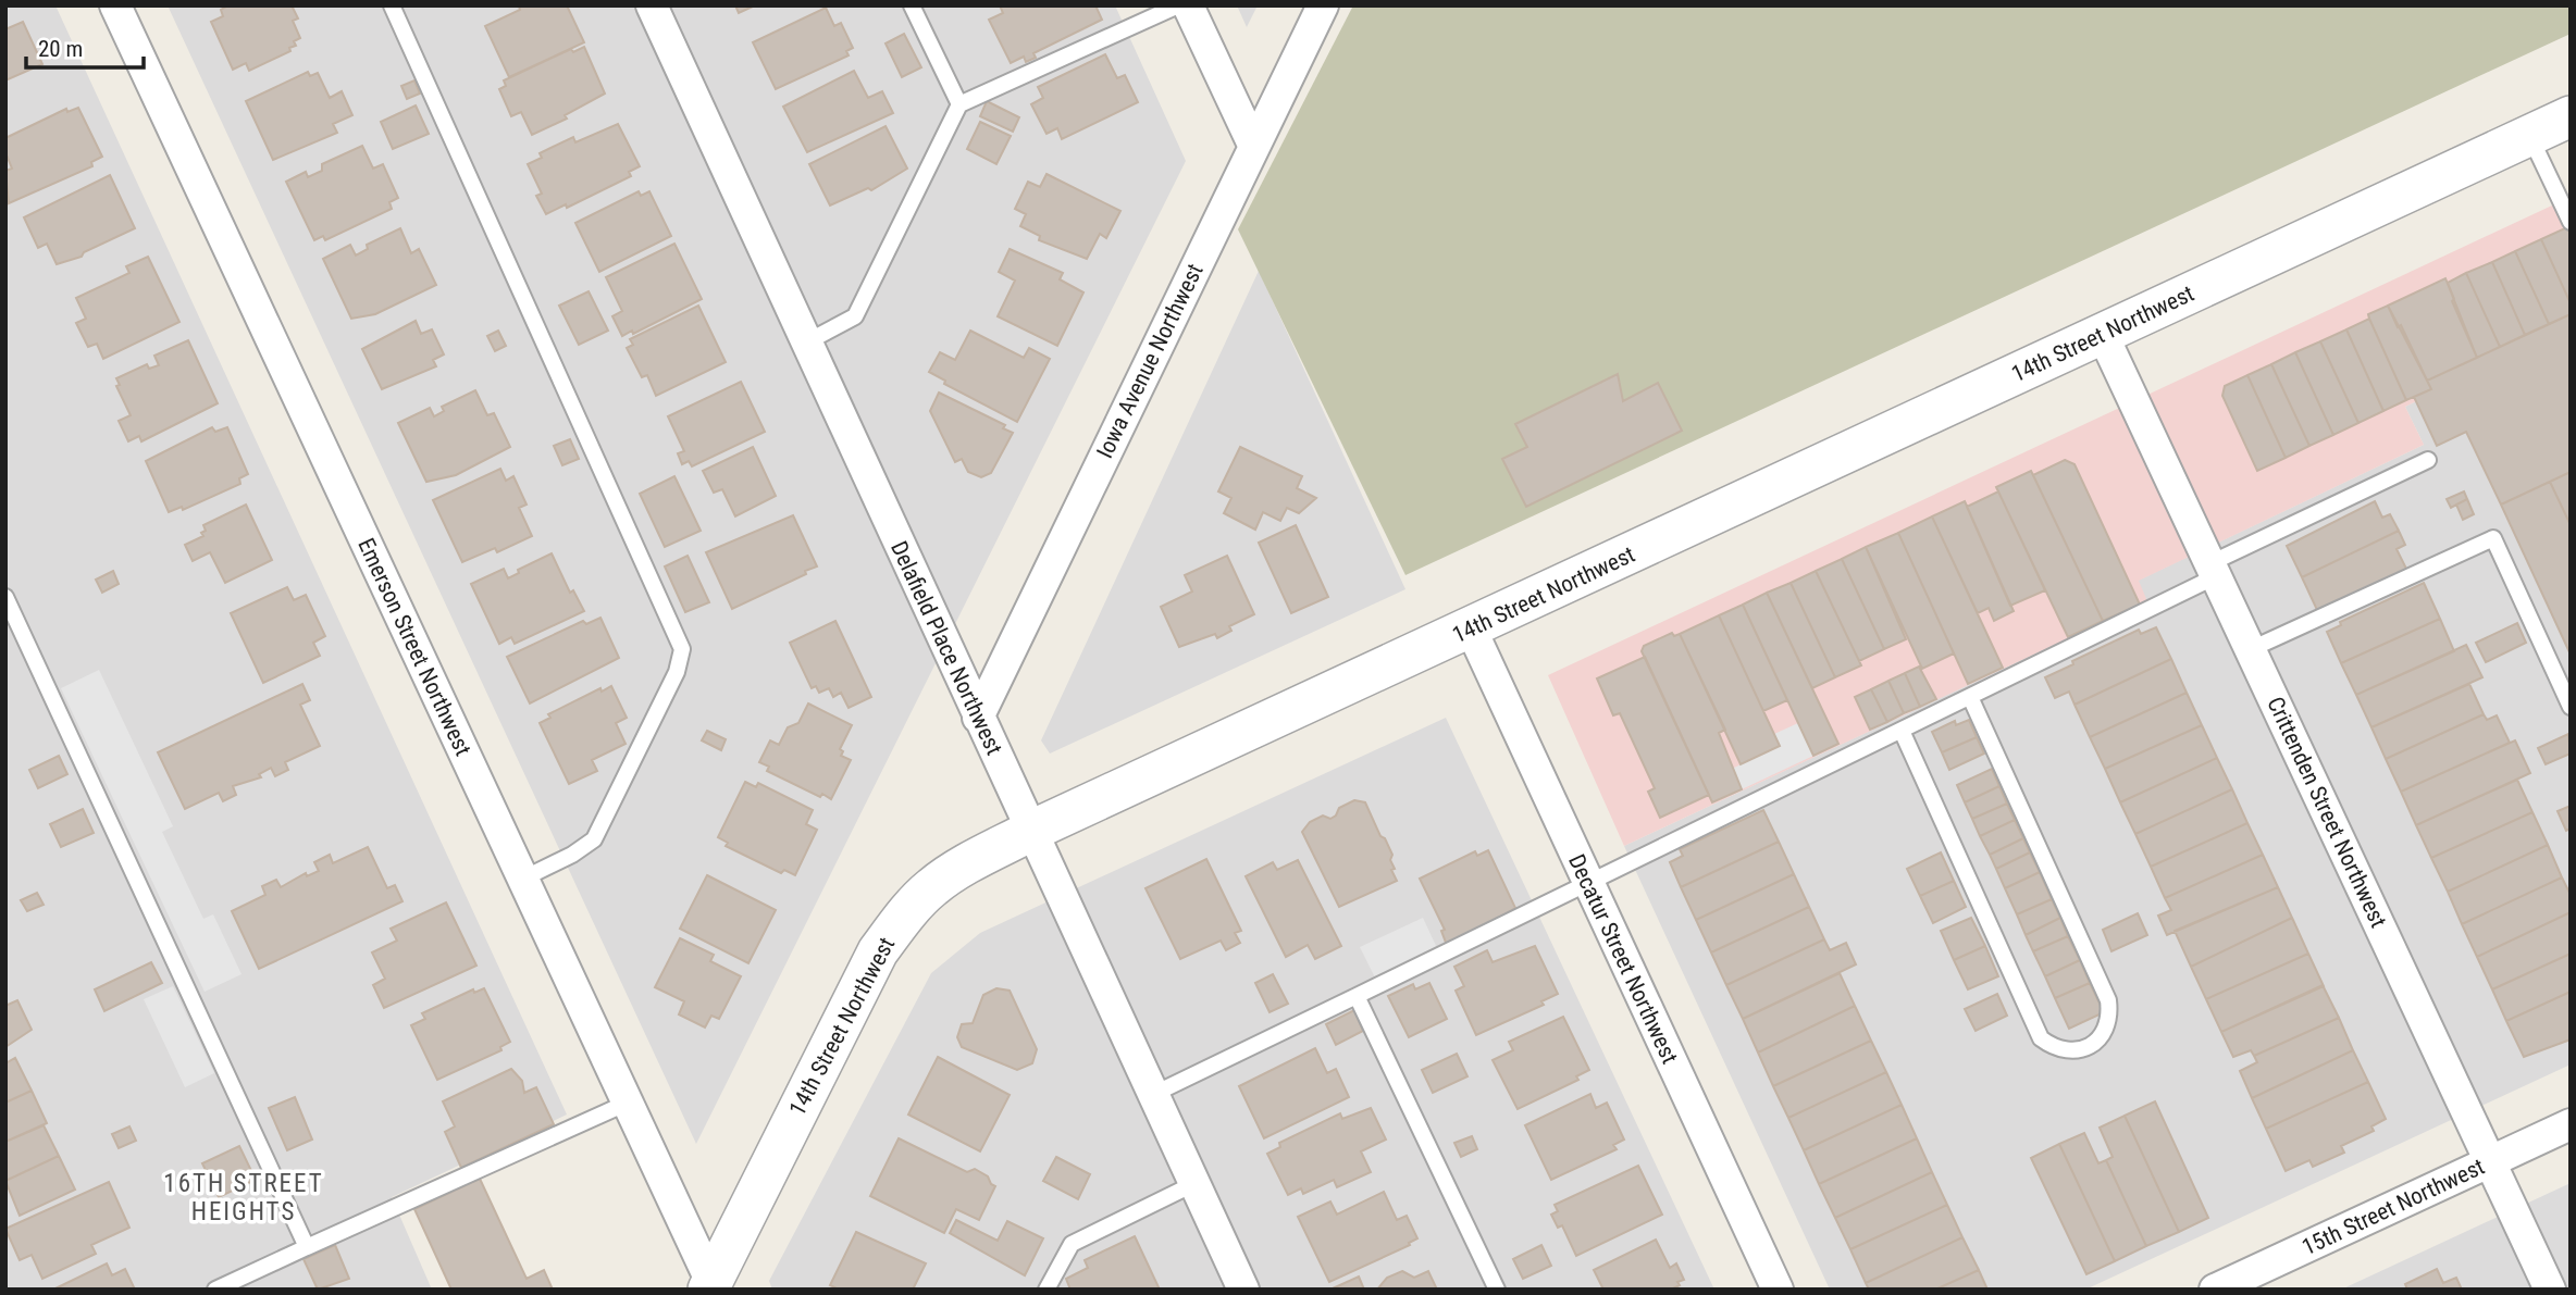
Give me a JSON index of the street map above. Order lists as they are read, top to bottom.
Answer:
{
  "streets": {
    "street": [
      "14th Street Northwest",
      "Iowa Avenue Northwest",
      "Emerson Street Northwest",
      "Delafield Place Northwest",
      "Crittenden Street Northwest",
      "Decatur Street Northwest",
      "15th Street Northwest"
    ]
  },
  "crossings": [
    ["14th Street Northwest", "Emerson Street Northwest"],
    ["14th Street Northwest", "Delafield Place Northwest"],
    ["14th Street Northwest", "Crittenden Street Northwest"],
    ["14th Street Northwest", "Decatur Street Northwest"],
    ["Iowa Avenue Northwest", "Delafield Place Northwest"],
    ["Crittenden Street Northwest", "15th Street Northwest"]
  ],
  "districts": ["16TH STREET HEIGHTS"],
  "scale_bar": "20 m"
}
